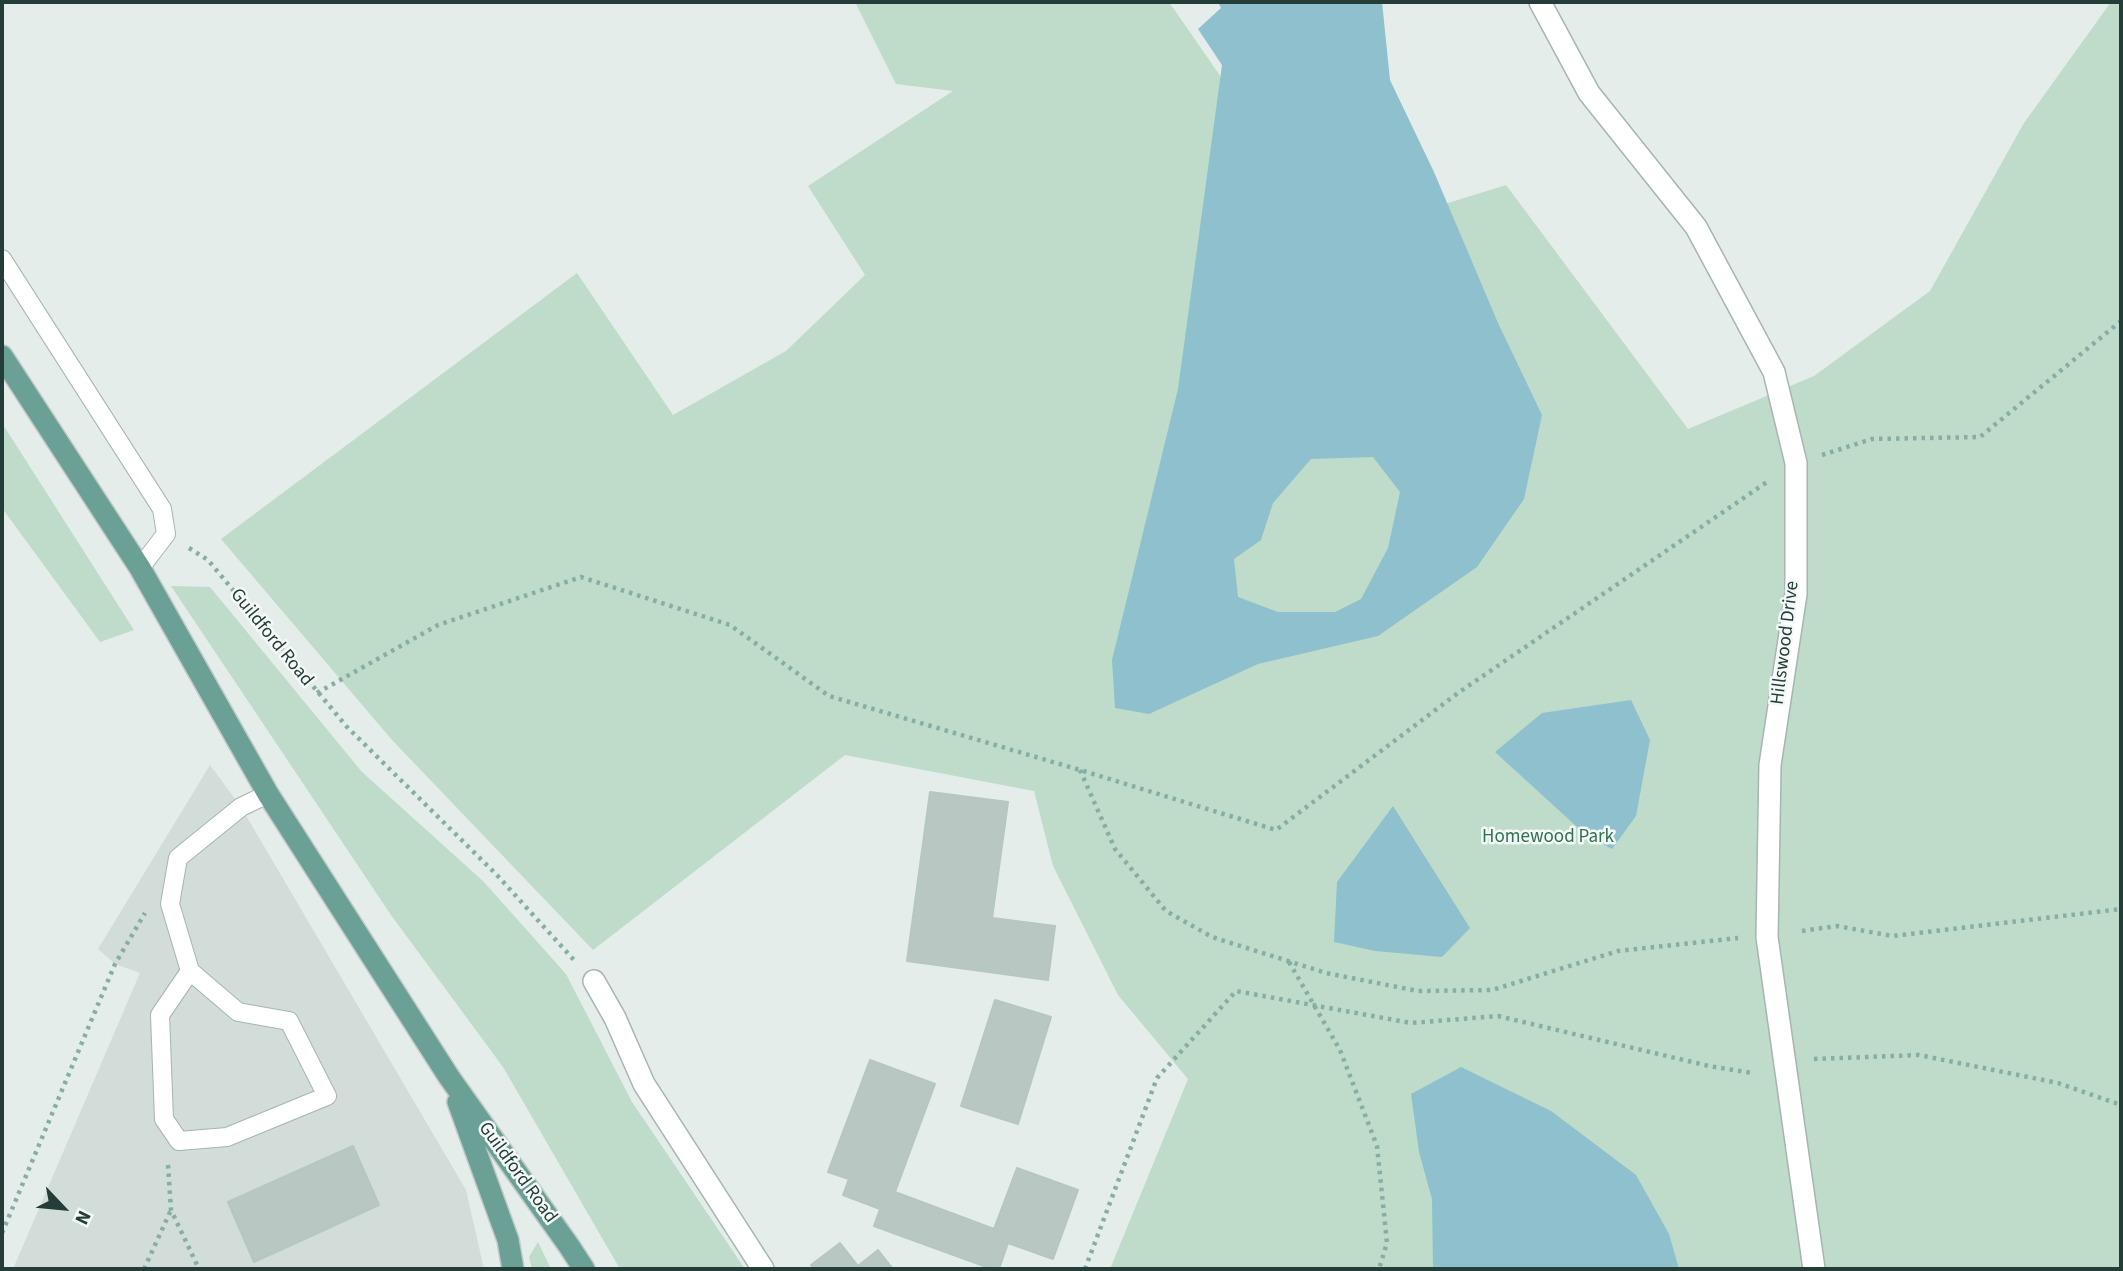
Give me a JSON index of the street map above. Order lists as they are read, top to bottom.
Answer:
{
  "streets": {
    "main road": ["Guildford Road"],
    "street": ["Hillswood Drive"]
  },
  "parks": ["Homewood Park"],
  "north": "bottom right"
}
